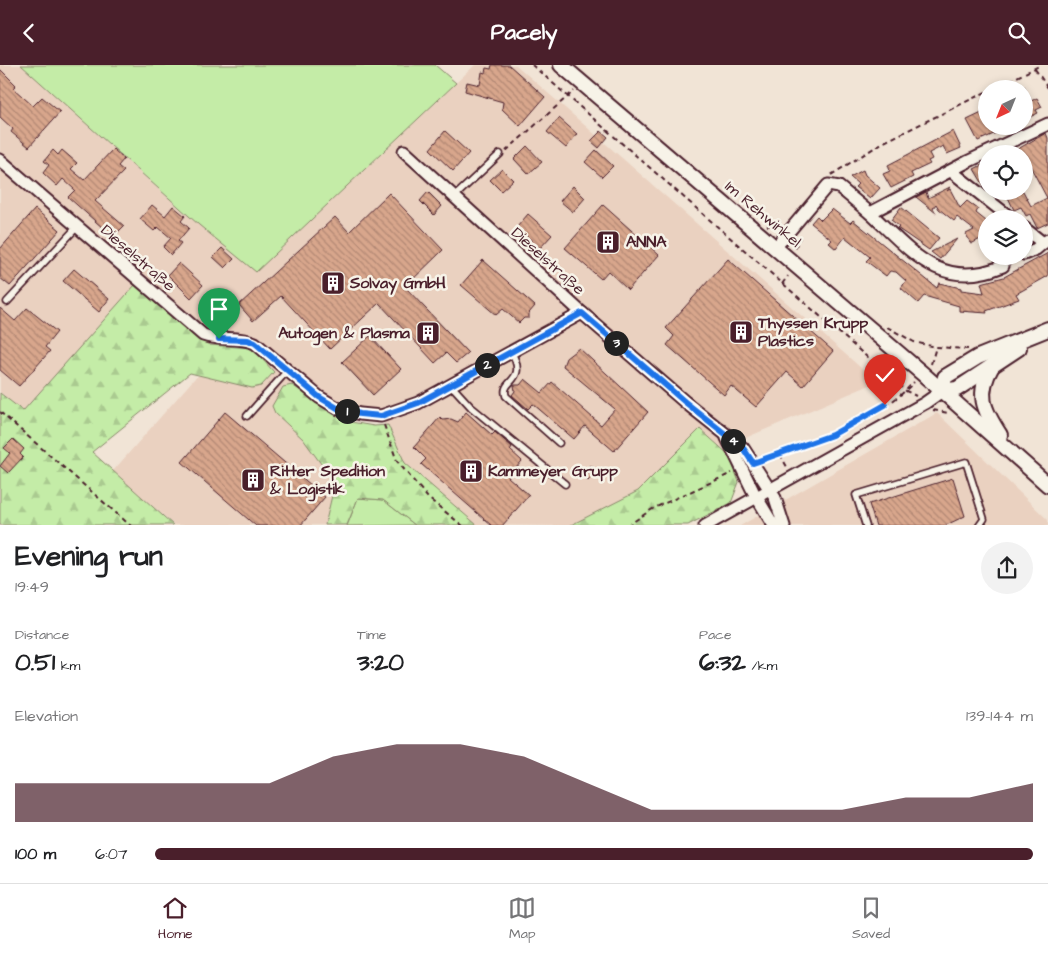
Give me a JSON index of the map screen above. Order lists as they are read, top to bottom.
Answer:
{
  "streets": {
    "street": ["Im Rehwinkel", "Dieselstraße"]
  },
  "places": {
    "building": [
      "ANNA",
      "Solvay GmbH",
      "Thyssen Krupp Plastics",
      "Autogen & Plasma",
      "Kammeyer Grupp",
      "Ritter Spedition & Logistik"
    ]
  },
  "north": "bottom left",
  "page": {
    "header": "Pacely",
    "pins": [
      "3",
      "2",
      "1",
      "4"
    ],
    "heading": ["Evening run", "19:49"],
    "stats": [
      ["Distance", "0.51 km"],
      ["Time", "3:20"],
      ["Pace", "6:32 /km"]
    ],
    "chart": ["Elevation", "139–144 m"],
    "list": [
      {
        "name": "100 m",
        "note": "6:07"
      }
    ],
    "tabs": ["Home", "Map", "Saved"]
  }
}
